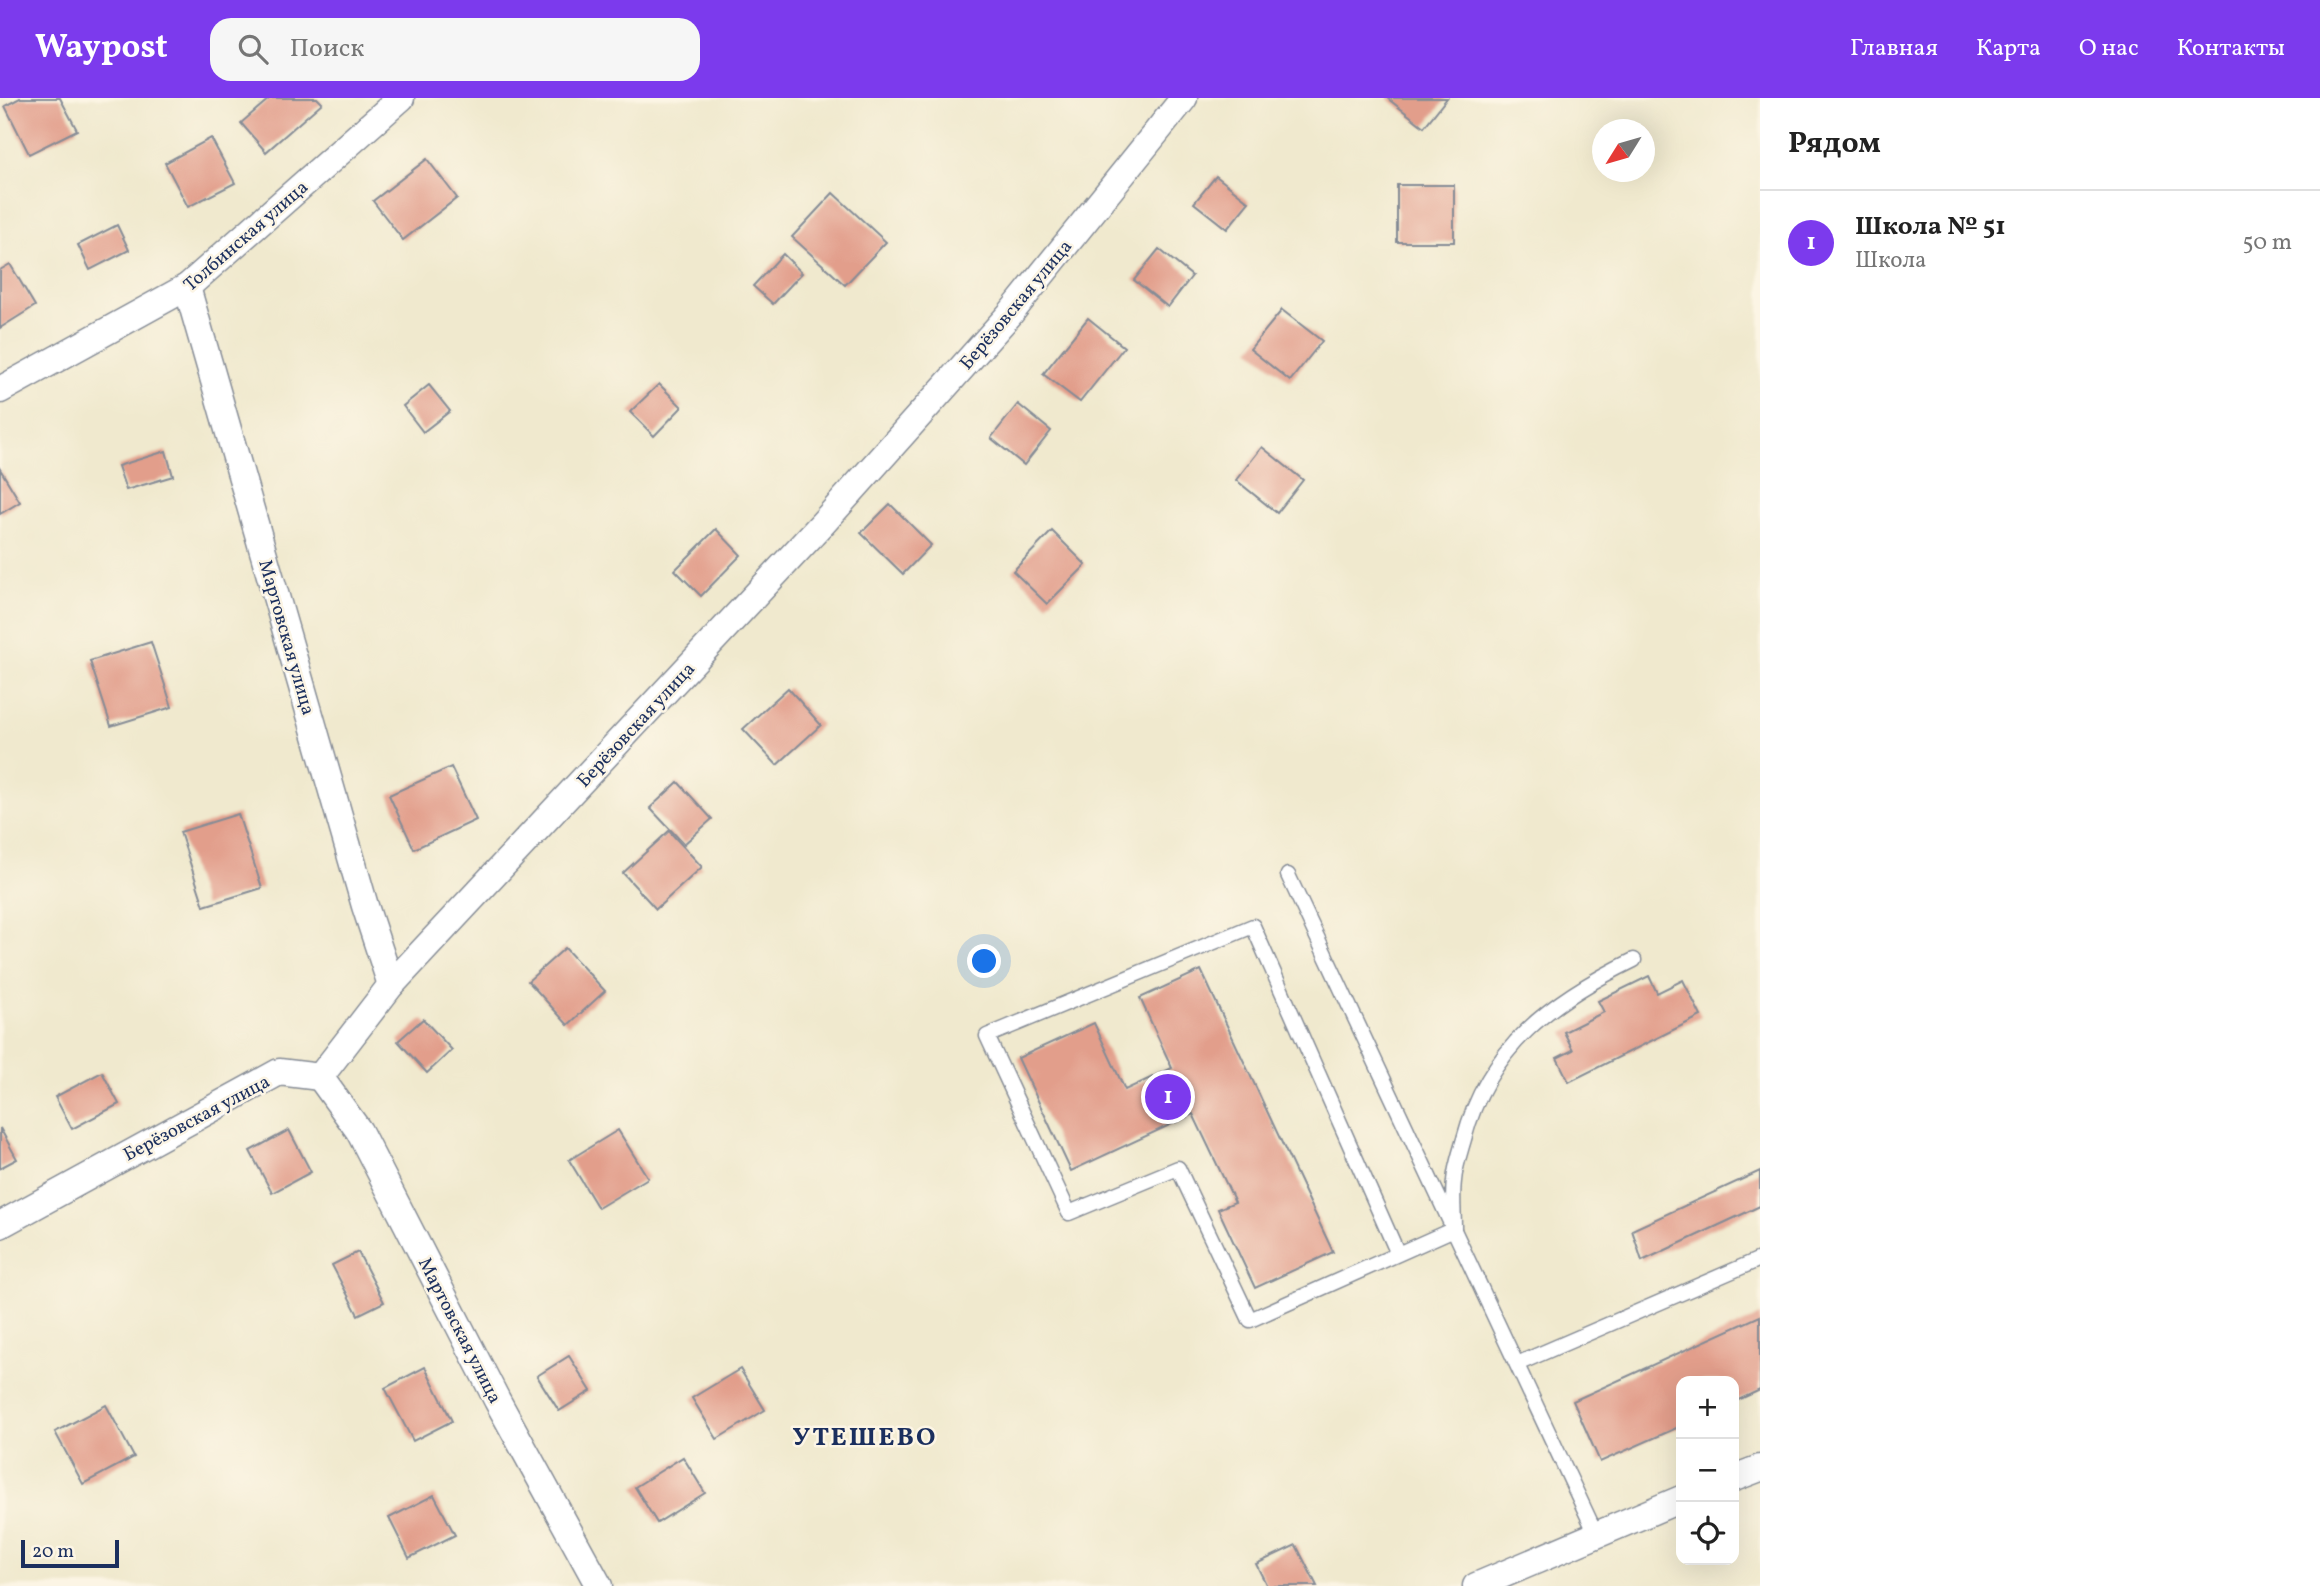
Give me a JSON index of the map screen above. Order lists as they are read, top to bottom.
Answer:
{
  "streets": {
    "street": ["Толбинская улица", "Берёзовская улица", "Мартовская улица"]
  },
  "crossings": [
    ["Толбинская улица", "Мартовская улица"],
    ["Берёзовская улица", "Мартовская улица"]
  ],
  "districts": ["УТЕШЕВО"],
  "scale_bar": "20 m",
  "north": "bottom left",
  "page": {
    "header": "Waypost",
    "search": "Поиск",
    "nav": [
      "Главная",
      "Карта",
      "О нас",
      "Контакты"
    ],
    "heading": "Рядом",
    "list": [
      {
        "mark": "1",
        "name": "Школа № 51",
        "note": "Школа",
        "value": "50 m"
      }
    ],
    "pins": "1",
    "map_buttons": ["+", "−"],
    "scale": "20 m"
  }
}
